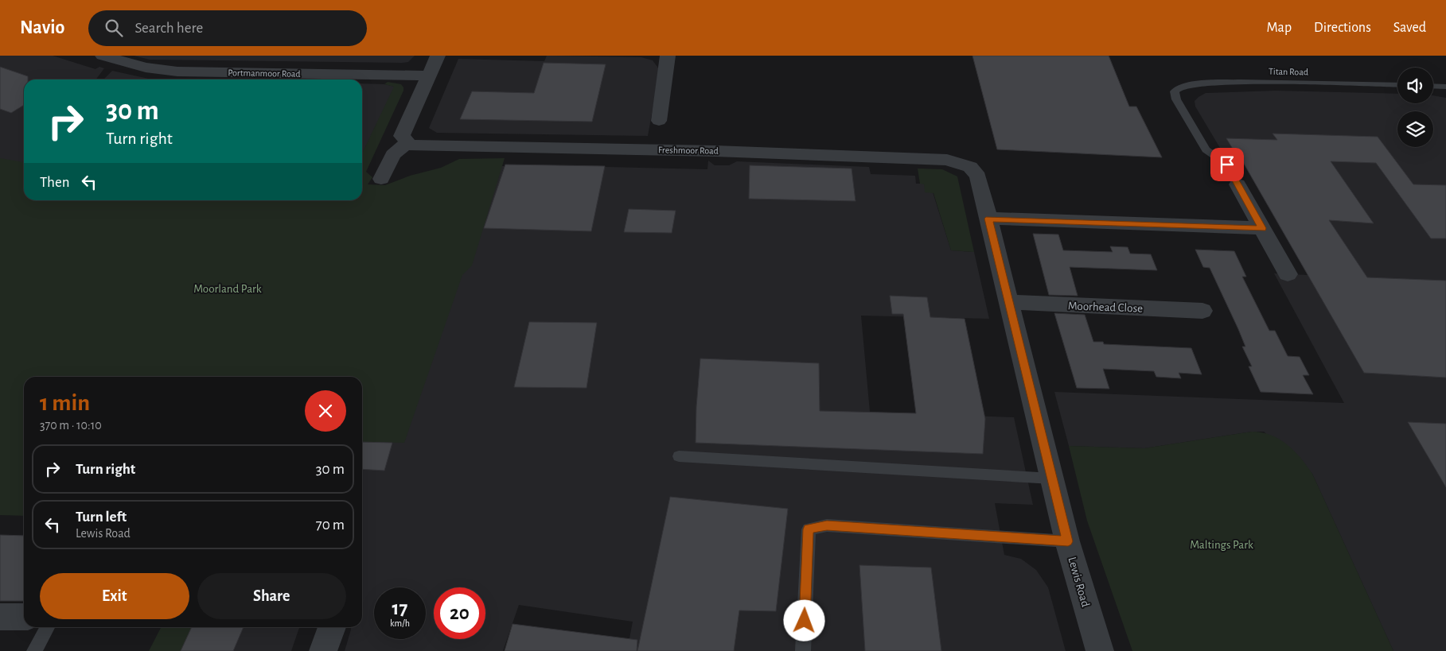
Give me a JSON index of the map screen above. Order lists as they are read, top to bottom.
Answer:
{
  "streets": {
    "street": [
      "Portmanmoor Road",
      "Freshmoor Road",
      "Moorhead Close",
      "Lewis Road"
    ],
    "lane": ["Titan Road"]
  },
  "crossings": [
    ["Freshmoor Road", "Lewis Road"],
    ["Moorhead Close", "Lewis Road"]
  ],
  "parks": ["Moorland Park", "Maltings Park"],
  "page": {
    "header": "Navio",
    "search": "Search here",
    "nav": ["Map", "Directions", "Saved"],
    "turn": ["30 m", "Turn right"],
    "then": "Then",
    "heading": ["1 min", "370 m · 10:10"],
    "list": [
      {
        "name": "Turn right",
        "value": "30 m"
      },
      {
        "name": "Turn left",
        "note": "Lewis Road",
        "value": "70 m"
      }
    ],
    "buttons": ["Exit", "Share"],
    "speed": "17 km/h",
    "limit": "20"
  }
}
